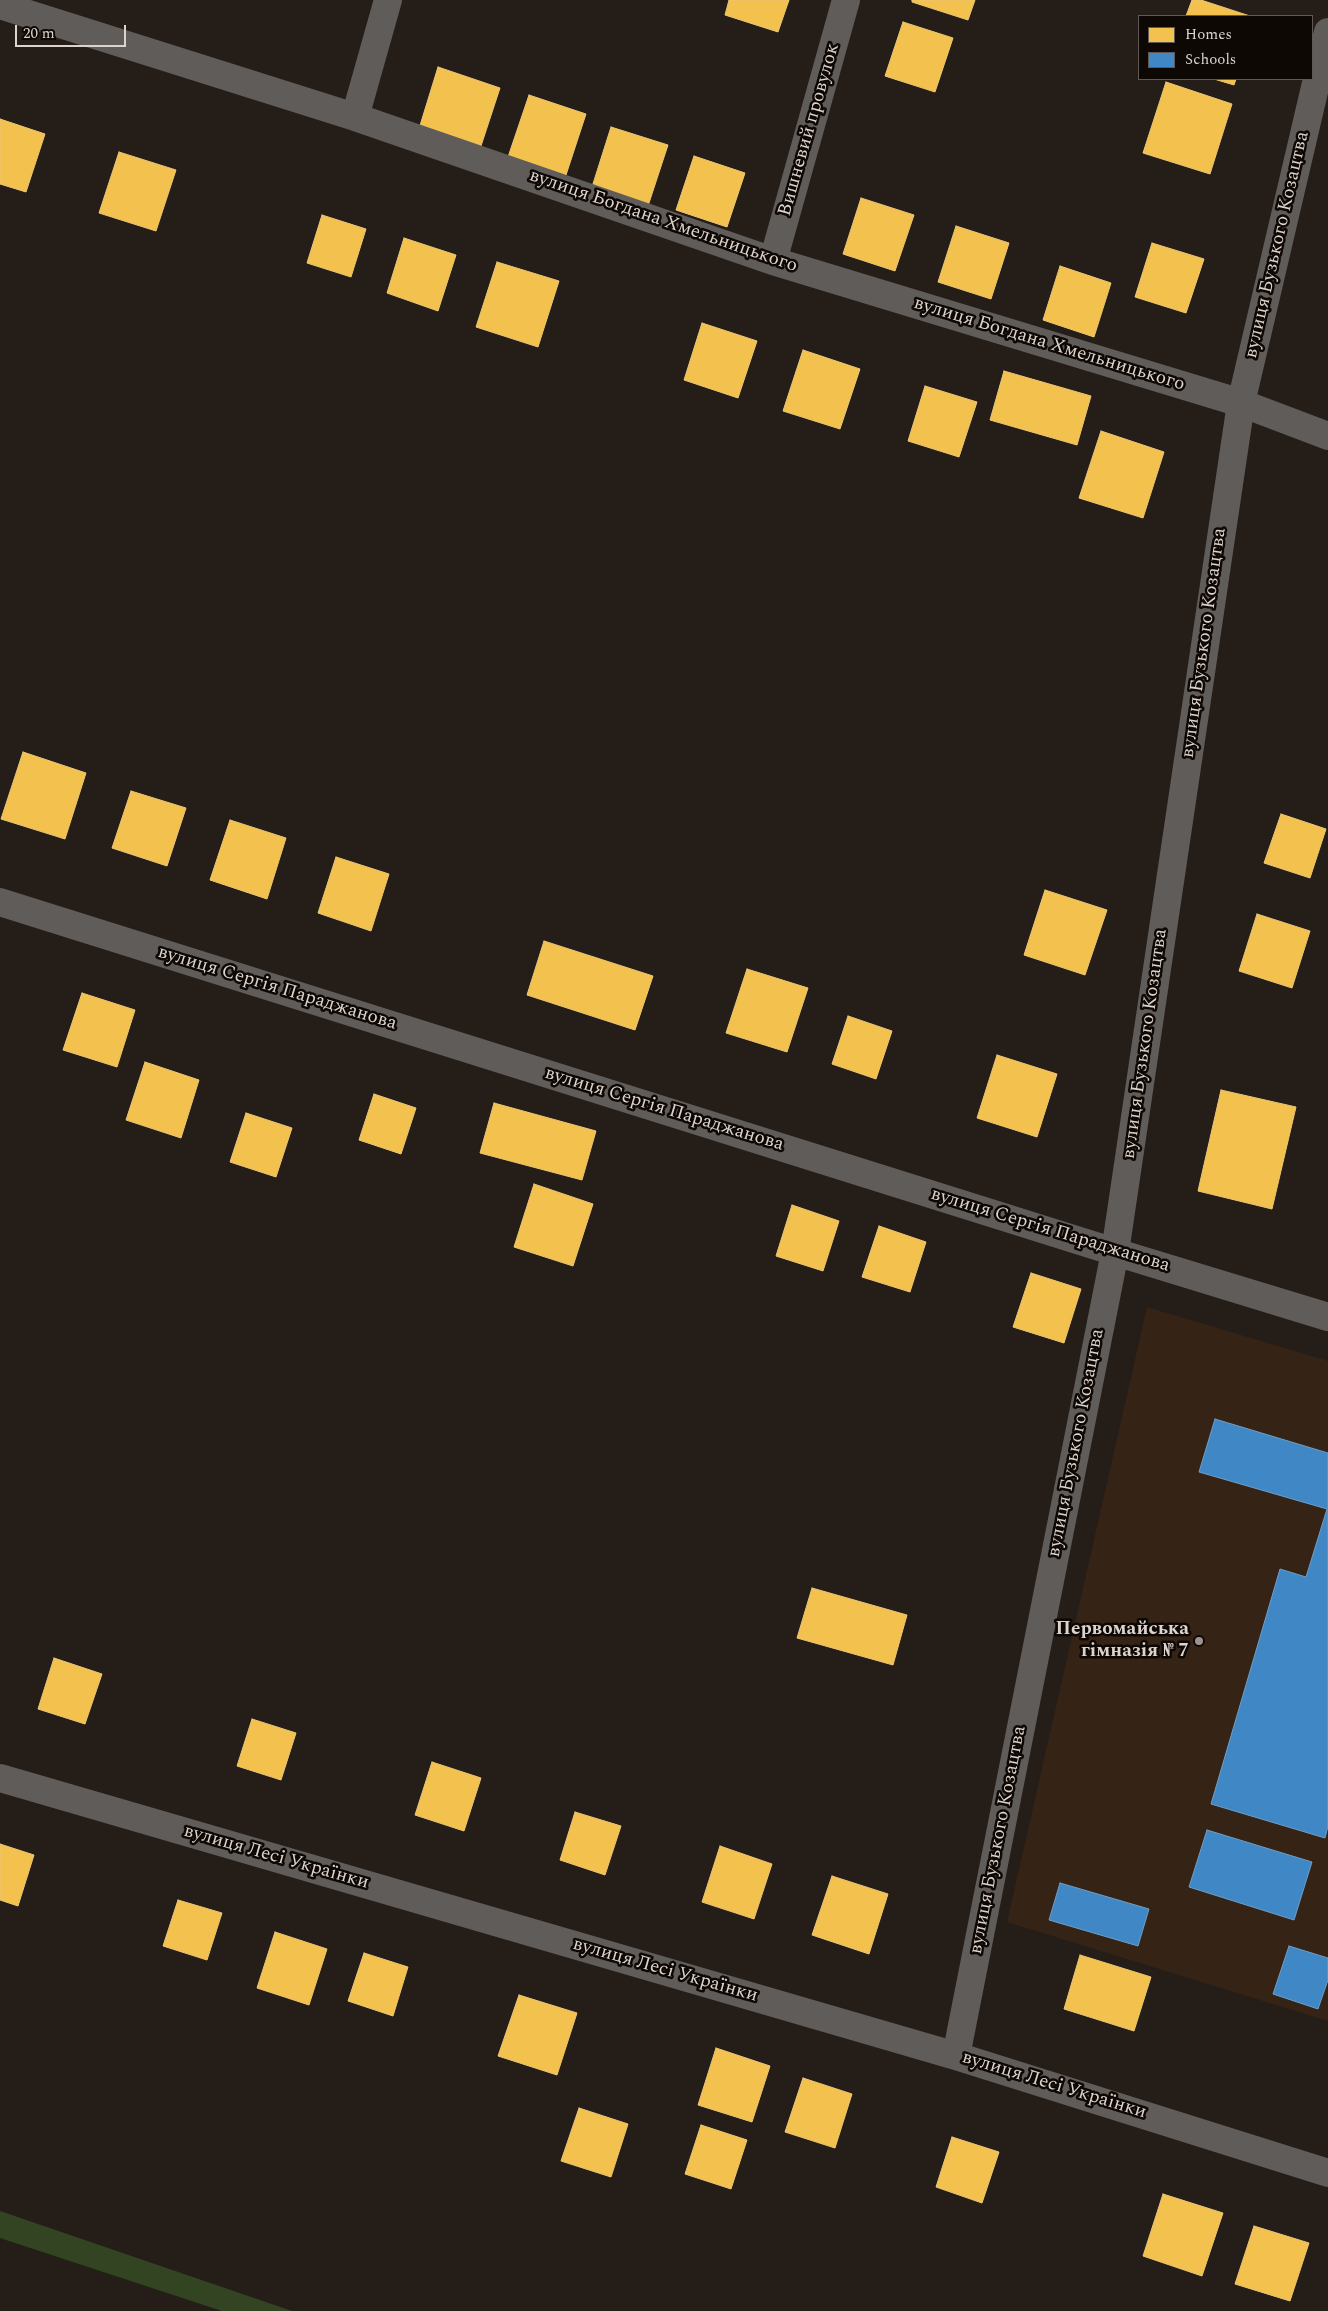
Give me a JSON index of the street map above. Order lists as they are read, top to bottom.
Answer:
{
  "streets": {
    "street": [
      "Вишневий провулок",
      "вулиця Богдана Хмельницького",
      "вулиця Бузького Козацтва",
      "вулиця Сергія Параджанова",
      "вулиця Лесі Українки"
    ]
  },
  "crossings": [
    ["Вишневий провулок", "вулиця Богдана Хмельницького"],
    ["вулиця Богдана Хмельницького", "вулиця Бузького Козацтва"],
    ["вулиця Бузького Козацтва", "вулиця Сергія Параджанова"],
    ["вулиця Бузького Козацтва", "вулиця Лесі Українки"]
  ],
  "places": ["Первомайська гімназія № 7"],
  "legend": ["Homes", "Schools"],
  "scale_bar": "20 m"
}
